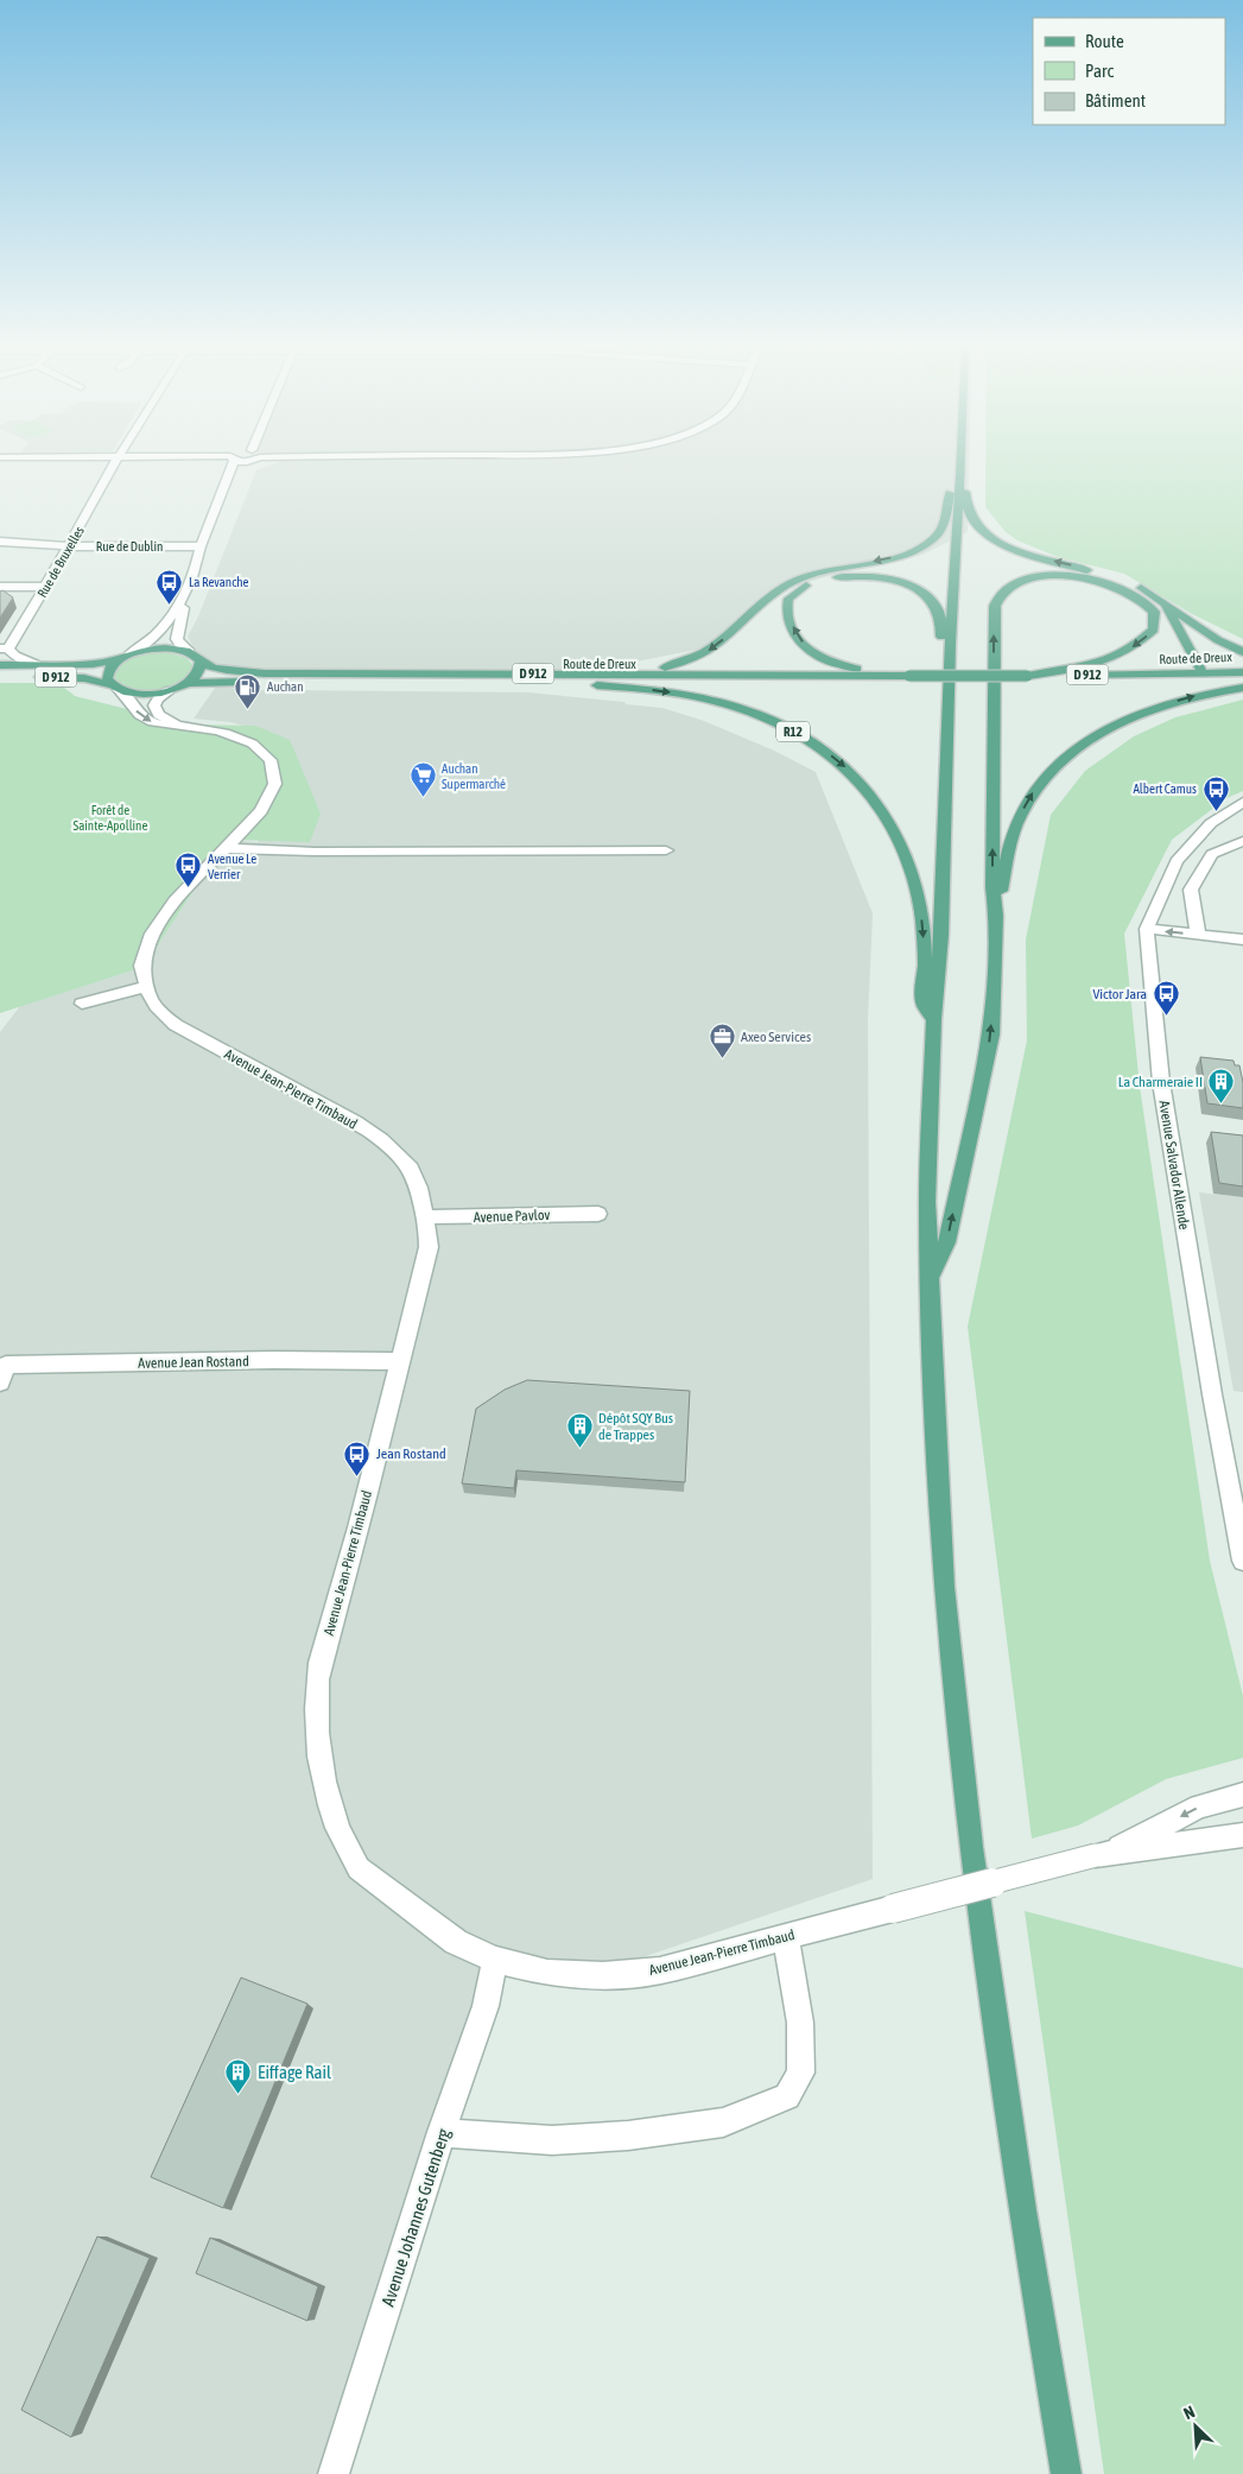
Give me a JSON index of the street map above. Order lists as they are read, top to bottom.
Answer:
{
  "streets": {
    "main road": ["Route de Dreux", "D 912", "R12"],
    "street": [
      "Rue de Dublin",
      "Rue de Bruxelles",
      "Avenue Jean-Pierre Timbaud",
      "Avenue Salvador Allende",
      "Avenue Pavlov",
      "Avenue Jean Rostand",
      "Avenue Johannes Gutenberg"
    ]
  },
  "crossings": [
    ["Rue de Dublin", "Rue de Bruxelles"],
    ["Rue de Bruxelles", "D 912"],
    ["Route de Dreux", "R12"],
    ["D 912", "Avenue Jean-Pierre Timbaud"],
    ["Avenue Jean-Pierre Timbaud", "Avenue Pavlov"],
    ["Avenue Jean-Pierre Timbaud", "Avenue Jean Rostand"],
    ["Avenue Jean-Pierre Timbaud", "Avenue Johannes Gutenberg"]
  ],
  "parks": ["Forêt de Sainte-Apolline"],
  "places": {
    "bus stop": [
      "La Revanche",
      "Albert Camus",
      "Avenue Le Verrier",
      "Victor Jara",
      "Jean Rostand"
    ],
    "fuel station": ["Auchan"],
    "supermarket": ["Auchan Supermarché"],
    "office": ["Axeo Services"],
    "building": ["La Charmeraie II", "Dépôt SQY Bus de Trappes", "Eiffage Rail"]
  },
  "legend": ["Route", "Parc", "Bâtiment"],
  "north": "top left"
}
